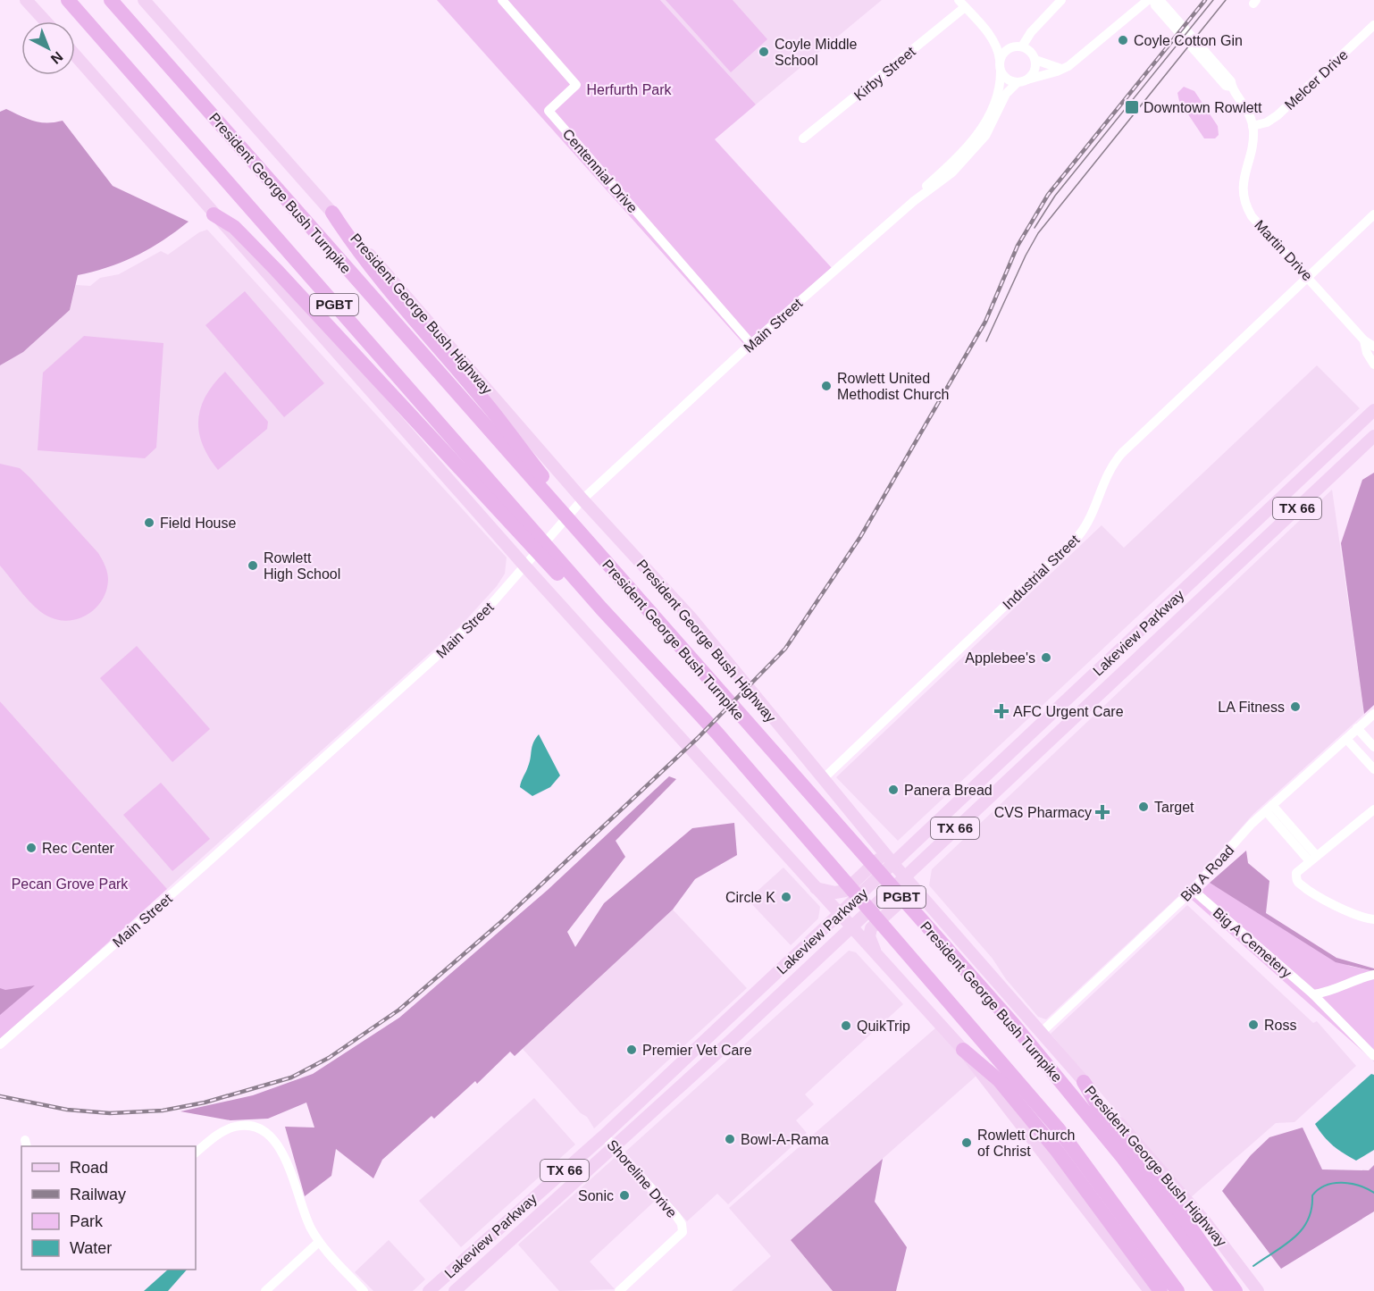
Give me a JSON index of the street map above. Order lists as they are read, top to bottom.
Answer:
{
  "streets": {
    "highway": ["President George Bush Turnpike", "PGBT"],
    "main road": ["President George Bush Highway", "TX 66", "Lakeview Parkway"],
    "street": [
      "Kirby Street",
      "Melcer Drive",
      "Centennial Drive",
      "Martin Drive",
      "Main Street",
      "Industrial Street",
      "Big A Road",
      "Big A Cemetery",
      "Shoreline Drive"
    ]
  },
  "crossings": [
    ["Melcer Drive", "Martin Drive"],
    ["Centennial Drive", "Main Street"],
    ["President George Bush Turnpike", "President George Bush Highway"],
    ["President George Bush Turnpike", "Main Street"],
    ["Martin Drive", "Industrial Street"],
    ["President George Bush Highway", "Main Street"],
    ["President George Bush Highway", "Industrial Street"],
    ["President George Bush Highway", "Lakeview Parkway"],
    ["President George Bush Highway", "Big A Road"],
    ["Lakeview Parkway", "Shoreline Drive"],
    ["Big A Road", "Big A Cemetery"]
  ],
  "parks": ["Herfurth Park", "Pecan Grove Park"],
  "places": {
    "other": [
      "Coyle Cotton Gin",
      "Coyle Middle School",
      "Rowlett United Methodist Church",
      "Field House",
      "Rowlett High School",
      "Applebee's",
      "LA Fitness",
      "Panera Bread",
      "Target",
      "Rec Center",
      "Circle K",
      "Ross",
      "QuikTrip",
      "Premier Vet Care",
      "Bowl-A-Rama",
      "Rowlett Church of Christ",
      "Sonic"
    ],
    "transit": ["Downtown Rowlett"],
    "health": ["AFC Urgent Care", "CVS Pharmacy"]
  },
  "legend": [
    "Road",
    "Railway",
    "Park",
    "Water"
  ],
  "north": "bottom right"
}
